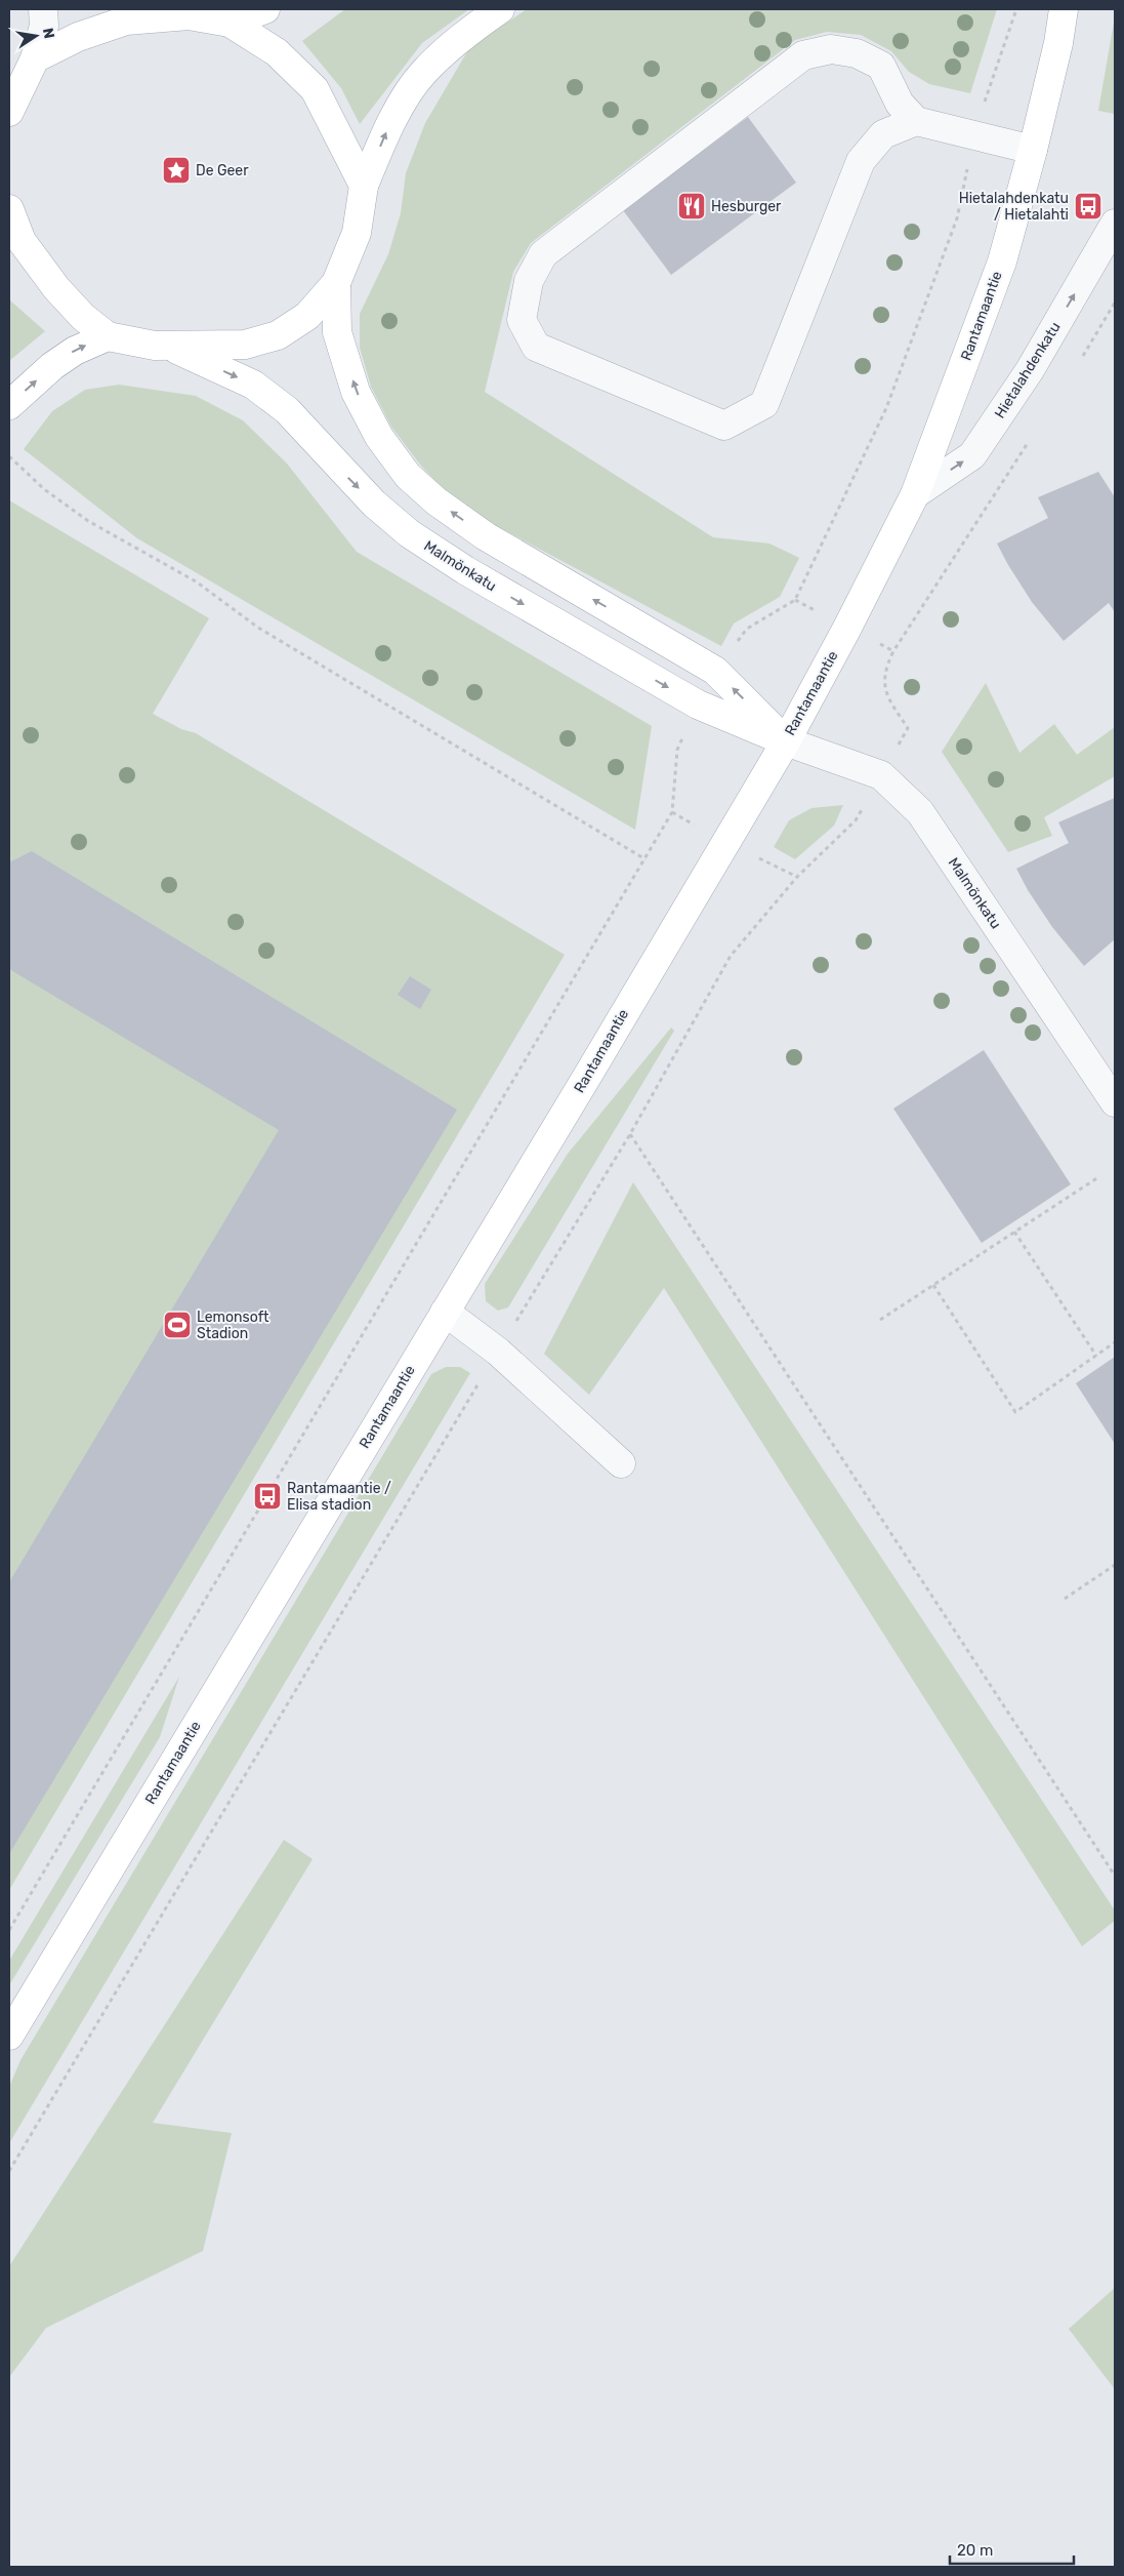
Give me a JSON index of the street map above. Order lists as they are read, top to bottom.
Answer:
{
  "streets": {
    "main road": ["Rantamaantie", "Malmönkatu"],
    "street": ["Hietalahdenkatu"]
  },
  "crossings": [
    ["Rantamaantie", "Hietalahdenkatu"],
    ["Rantamaantie", "Malmönkatu"]
  ],
  "one_way": ["Hietalahdenkatu"],
  "places": {
    "place": ["De Geer"],
    "restaurant": ["Hesburger"],
    "bus stop": ["Hietalahdenkatu / Hietalahti", "Rantamaantie / Elisa stadion"],
    "sports": ["Lemonsoft Stadion"]
  },
  "scale_bar": "20 m",
  "north": "right"
}
